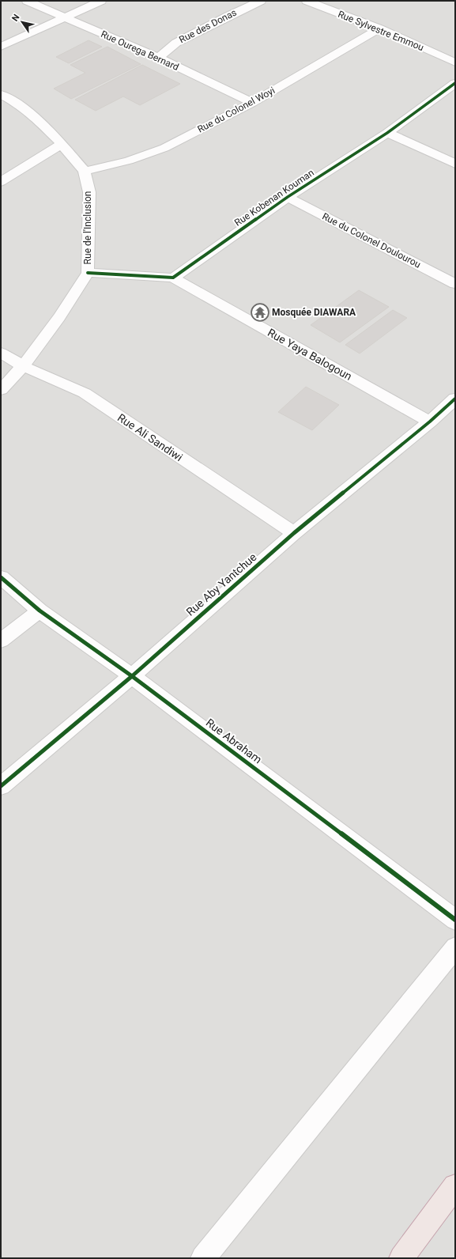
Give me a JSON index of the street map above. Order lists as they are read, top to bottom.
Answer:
{
  "streets": {
    "street": [
      "Rue des Donas",
      "Rue Sylvestre Emmou",
      "Rue Ourega Bernard",
      "Rue du Colonel Woyi",
      "Rue Kobenan Kouman",
      "Rue de l'Inclusion",
      "Rue du Colonel Doulourou",
      "Rue Yaya Balogoun",
      "Rue Ali Sandiwi",
      "Rue Aby Yantchue",
      "Rue Abraham"
    ]
  },
  "crossings": [
    ["Rue des Donas", "Rue Ourega Bernard"],
    ["Rue Sylvestre Emmou", "Rue du Colonel Woyi"],
    ["Rue Ourega Bernard", "Rue du Colonel Woyi"],
    ["Rue du Colonel Woyi", "Rue de l'Inclusion"],
    ["Rue Kobenan Kouman", "Rue du Colonel Doulourou"],
    ["Rue Kobenan Kouman", "Rue Yaya Balogoun"],
    ["Rue de l'Inclusion", "Rue Ali Sandiwi"],
    ["Rue Yaya Balogoun", "Rue Aby Yantchue"],
    ["Rue Ali Sandiwi", "Rue Aby Yantchue"],
    ["Rue Aby Yantchue", "Rue Abraham"]
  ],
  "places": {
    "temple": ["Mosquée DIAWARA"]
  },
  "north": "top left"
}
